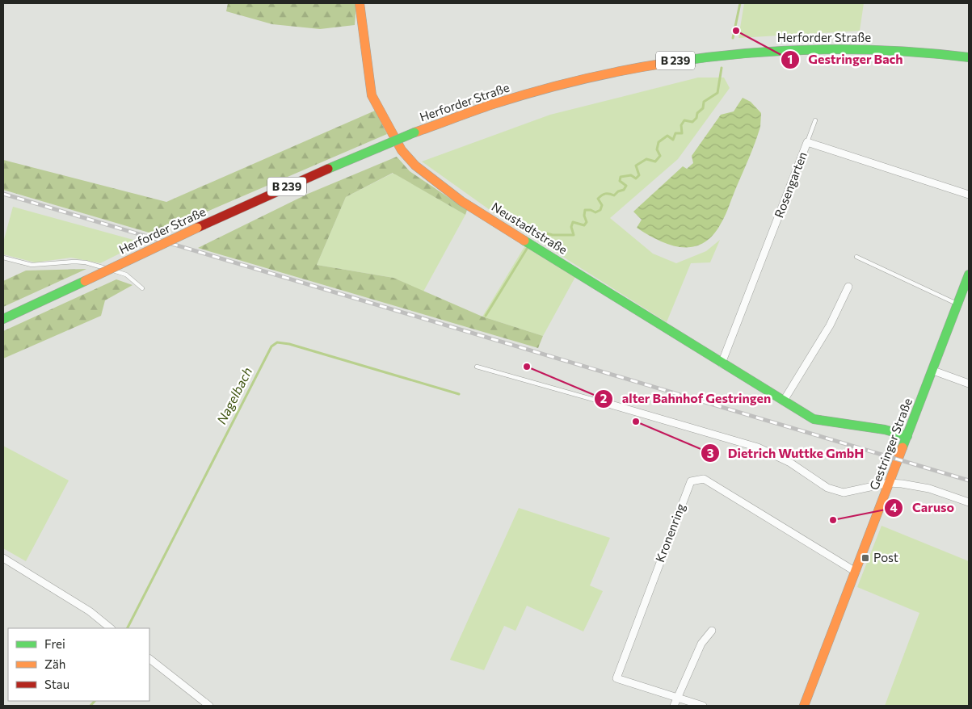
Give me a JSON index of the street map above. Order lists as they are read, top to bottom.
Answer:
{
  "streets": {
    "main road": [
      "Herforder Straße",
      "B 239",
      "Neustadtstraße",
      "Gestringer Straße"
    ],
    "street": ["Rosengarten", "Kronenring"]
  },
  "crossings": [
    ["Rosengarten", "Neustadtstraße"],
    ["Neustadtstraße", "Gestringer Straße"],
    ["Gestringer Straße", "Kronenring"]
  ],
  "water": ["Nagelbach"],
  "places": {
    "other": [
      "Gestringer Bach",
      "alter Bahnhof Gestringen",
      "Dietrich Wuttke GmbH",
      "Caruso"
    ],
    "transit": ["Post"]
  },
  "legend": ["Frei", "Zäh", "Stau"]
}
